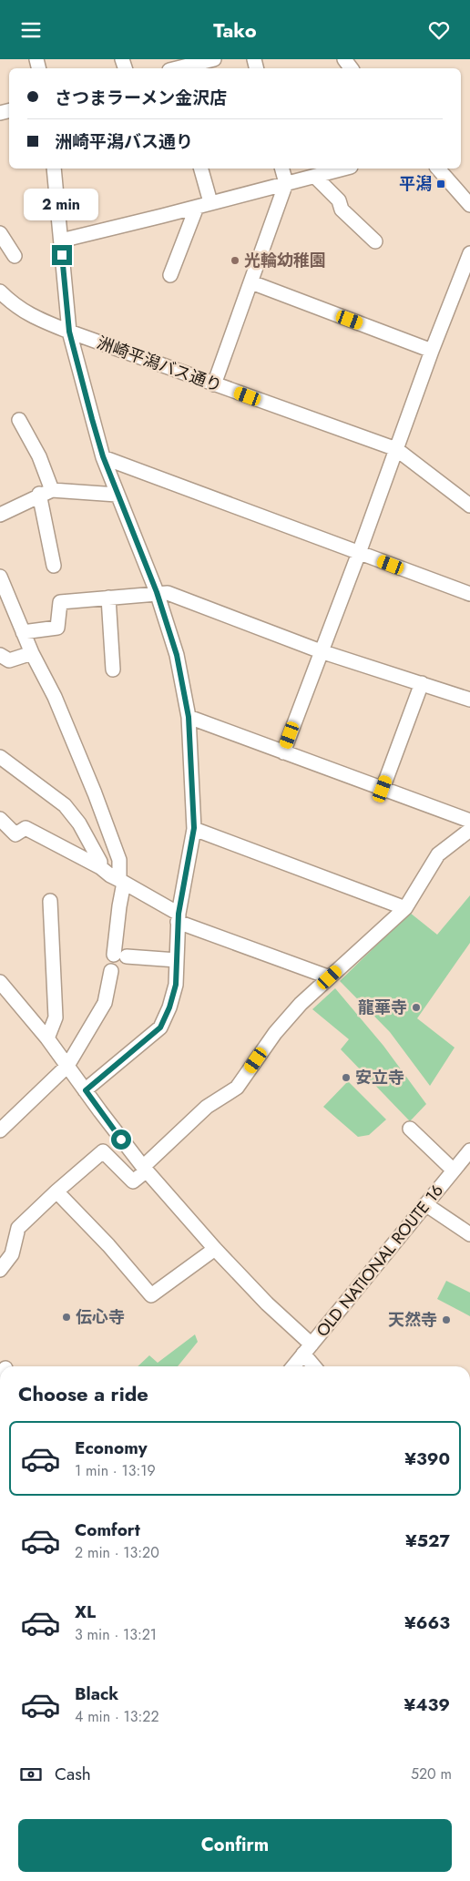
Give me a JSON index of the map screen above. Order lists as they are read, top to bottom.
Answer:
{
  "streets": {
    "street": ["洲崎平潟バス通り", "OLD NATIONAL ROUTE 16"]
  },
  "places": {
    "transit": ["平潟"],
    "other": [
      "光輪幼稚園",
      "龍華寺",
      "安立寺",
      "伝心寺",
      "天然寺"
    ]
  },
  "page": {
    "header": "Tako",
    "banner": ["さつまラーメン金沢店", "洲崎平潟バス通り"],
    "bubble": "2 min",
    "heading": "Choose a ride",
    "list": [
      {
        "name": "Economy",
        "note": "1 min · 13:19",
        "value": "¥390"
      },
      {
        "name": "Comfort",
        "note": "2 min · 13:20",
        "value": "¥527"
      },
      {
        "name": "XL",
        "note": "3 min · 13:21",
        "value": "¥663"
      },
      {
        "name": "Black",
        "note": "4 min · 13:22",
        "value": "¥439"
      }
    ],
    "pay": ["Cash", "520 m"],
    "buttons": "Confirm"
  }
}
